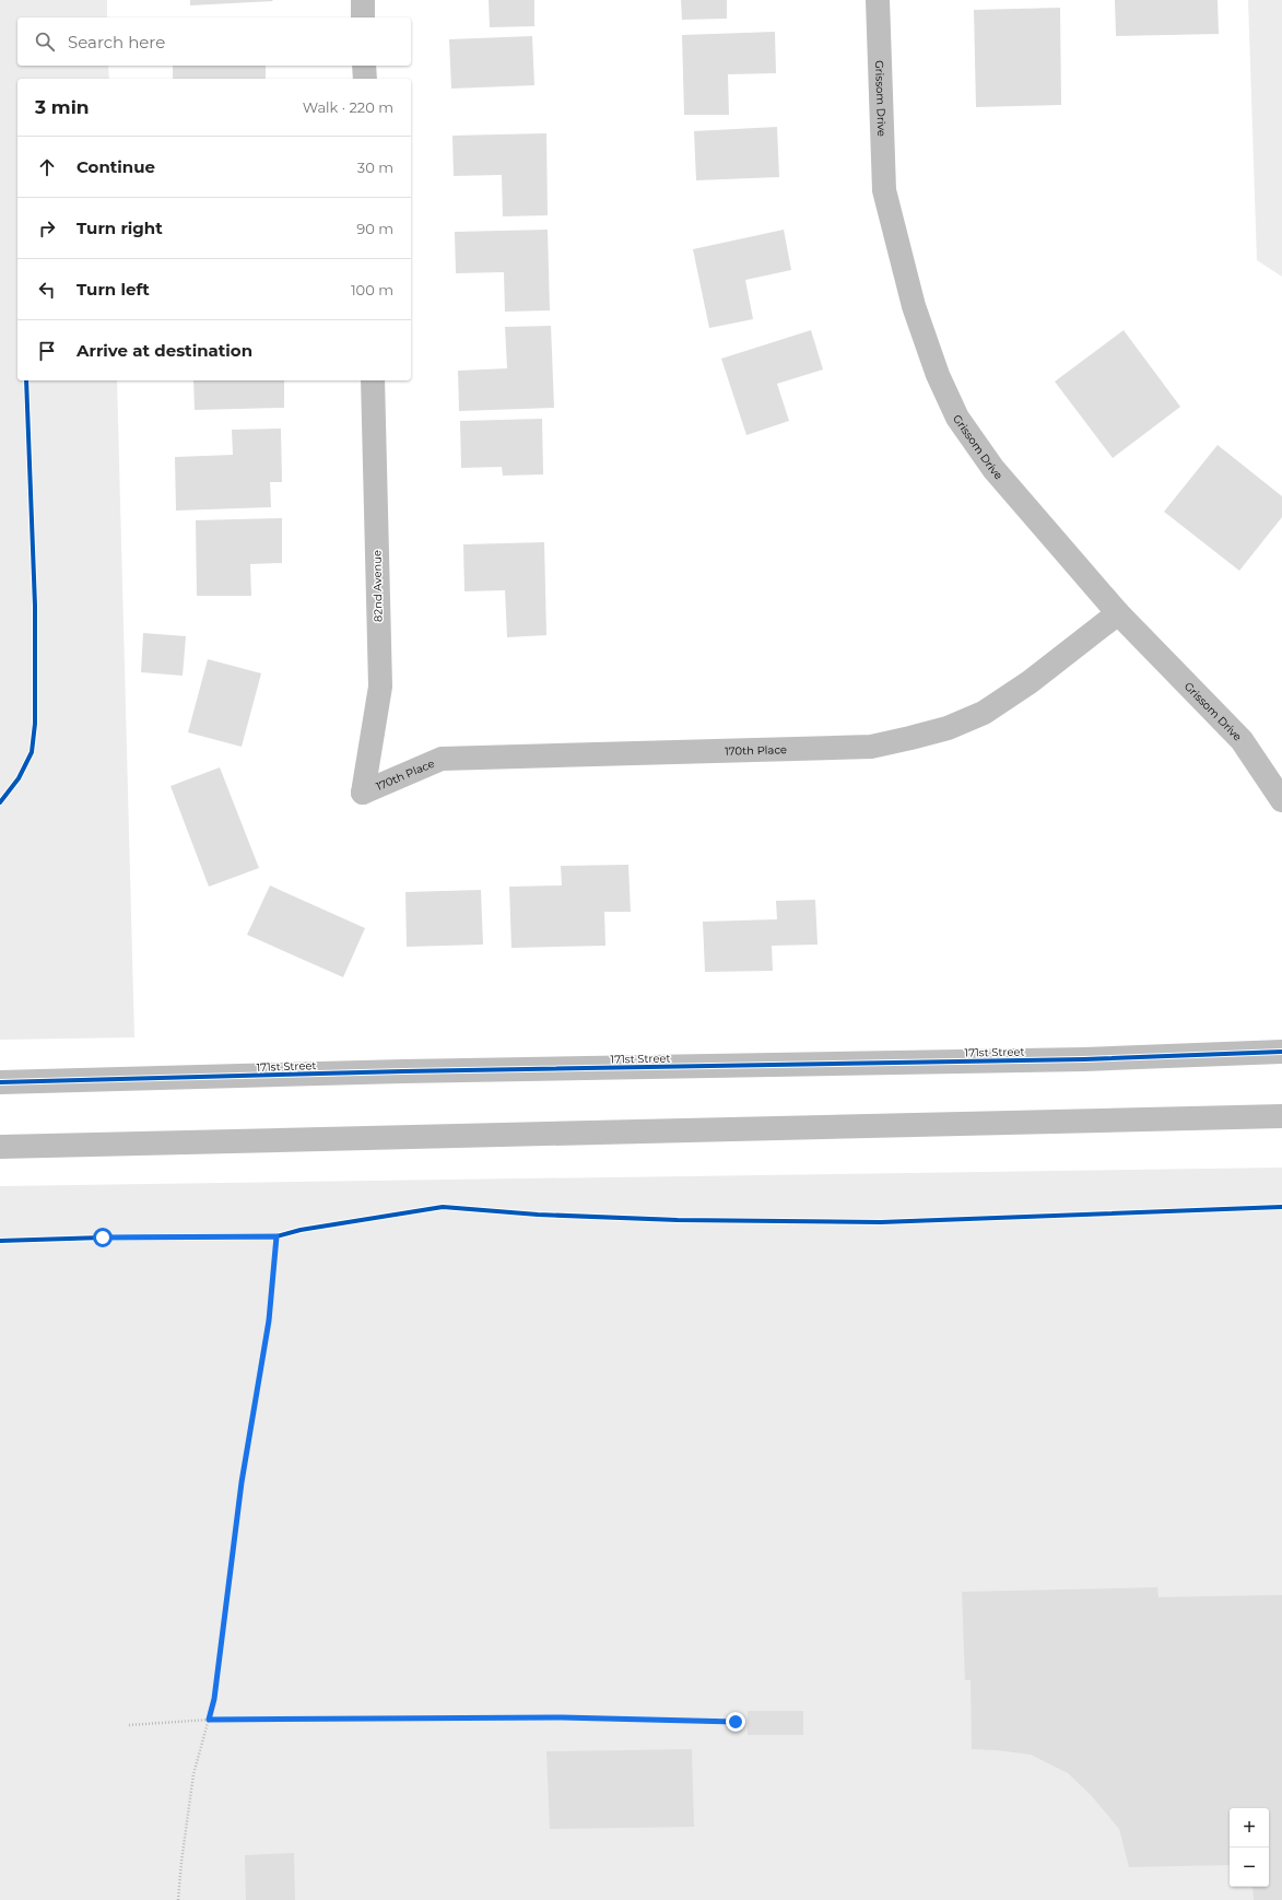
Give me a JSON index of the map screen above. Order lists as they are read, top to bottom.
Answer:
{
  "streets": {
    "street": [
      "Grissom Drive",
      "82nd Avenue",
      "170th Place",
      "171st Street"
    ]
  },
  "crossings": [
    ["Grissom Drive", "170th Place"],
    ["82nd Avenue", "170th Place"]
  ],
  "page": {
    "search": "Search here",
    "heading": ["3 min", "Walk · 220 m"],
    "list": [
      ["Continue", "30 m"],
      ["Turn right", "90 m"],
      ["Turn left", "100 m"],
      "Arrive at destination"
    ],
    "map_buttons": ["+", "−"]
  }
}
